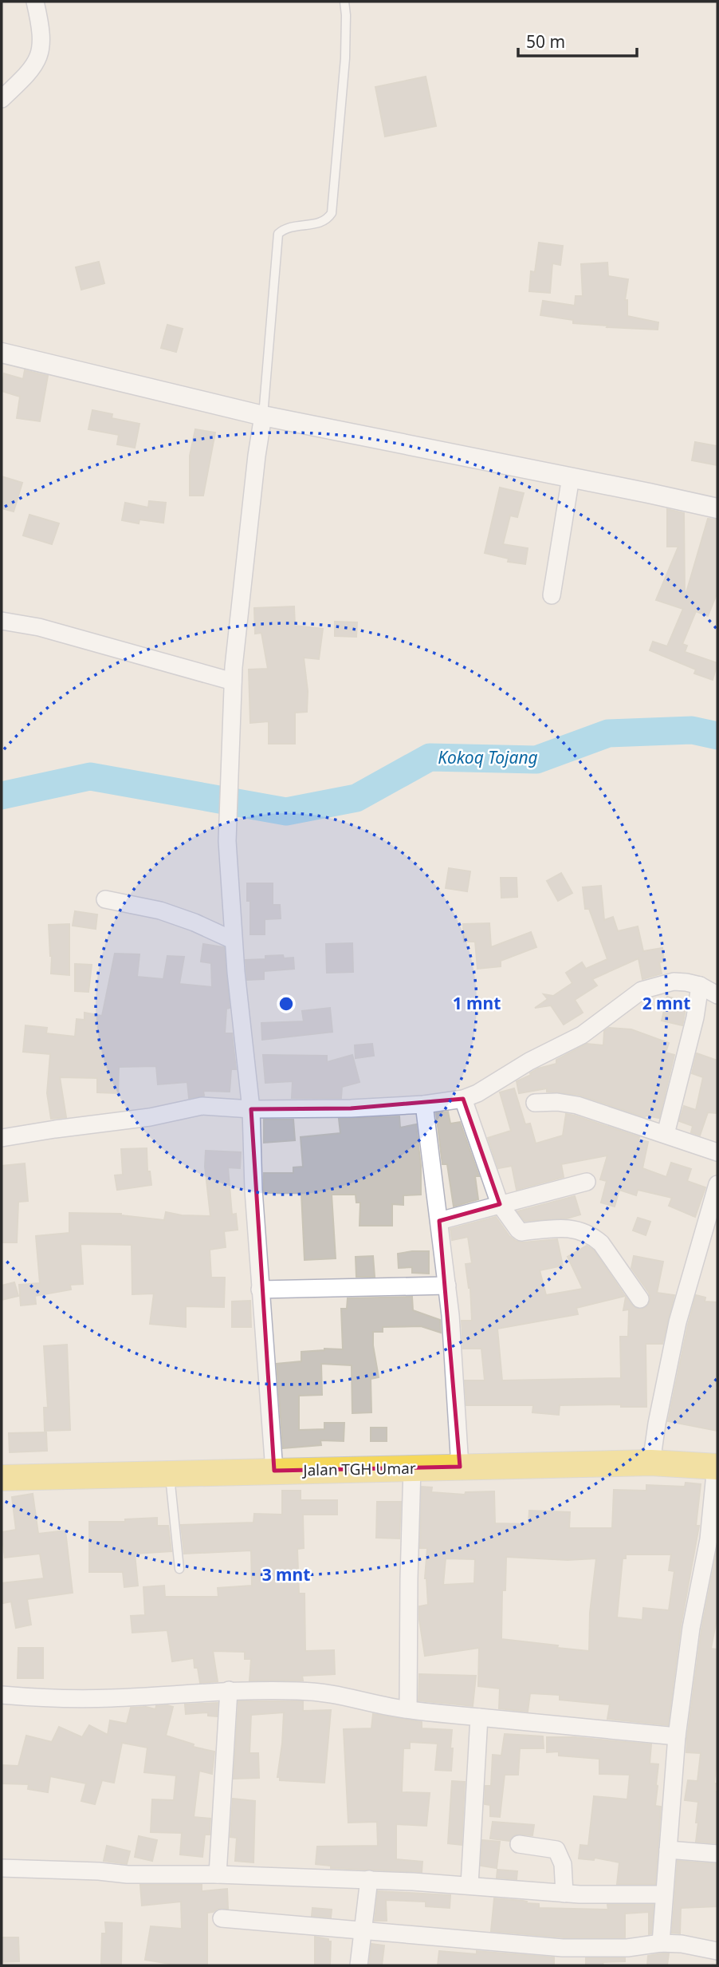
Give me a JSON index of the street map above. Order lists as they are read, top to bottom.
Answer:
{
  "streets": {
    "main road": ["Jalan TGH Umar"]
  },
  "water": ["Kokoq Tojang"],
  "scale_bar": "50 m",
  "rings": ["1 mnt", "2 mnt", "3 mnt"]
}
